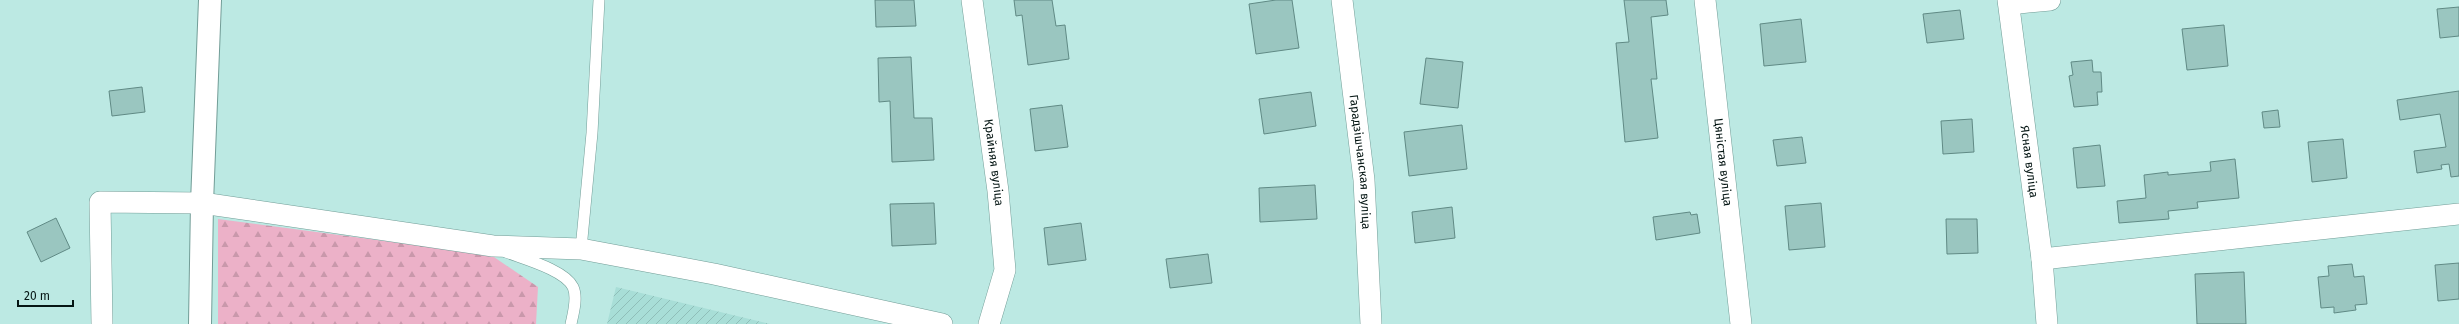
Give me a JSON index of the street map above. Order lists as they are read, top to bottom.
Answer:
{
  "streets": {
    "street": [
      "Гарадзішчанская вуліца",
      "Цяністая вуліца",
      "Ясная вуліца",
      "Крайняя вуліца"
    ]
  },
  "scale_bar": "20 m"
}
